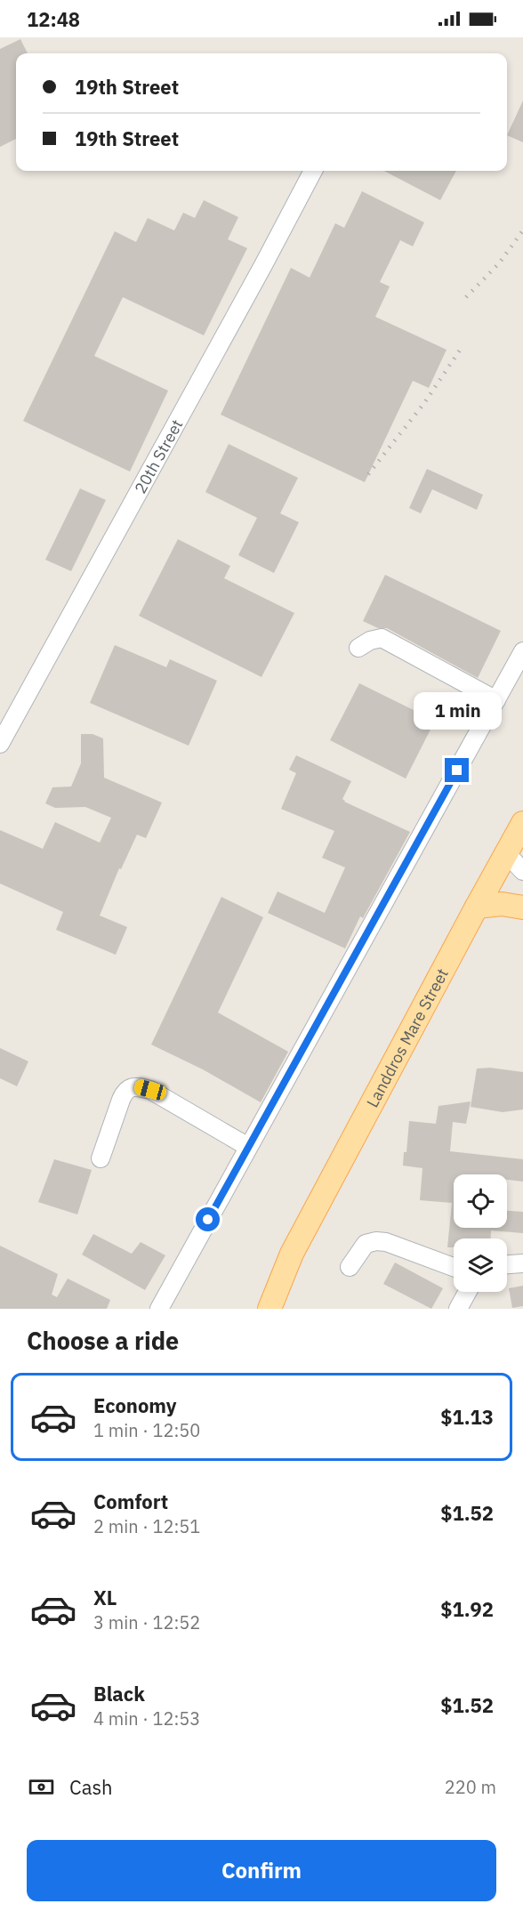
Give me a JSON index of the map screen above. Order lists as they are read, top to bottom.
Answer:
{
  "streets": {
    "main road": ["Landdros Mare Street"],
    "street": ["20th Street"]
  },
  "page": {
    "status": "12:48",
    "banner": ["19th Street", "19th Street"],
    "bubble": "1 min",
    "heading": "Choose a ride",
    "list": [
      {
        "name": "Economy",
        "note": "1 min · 12:50",
        "value": "$1.13"
      },
      {
        "name": "Comfort",
        "note": "2 min · 12:51",
        "value": "$1.52"
      },
      {
        "name": "XL",
        "note": "3 min · 12:52",
        "value": "$1.92"
      },
      {
        "name": "Black",
        "note": "4 min · 12:53",
        "value": "$1.52"
      }
    ],
    "pay": ["Cash", "220 m"],
    "buttons": "Confirm"
  }
}
